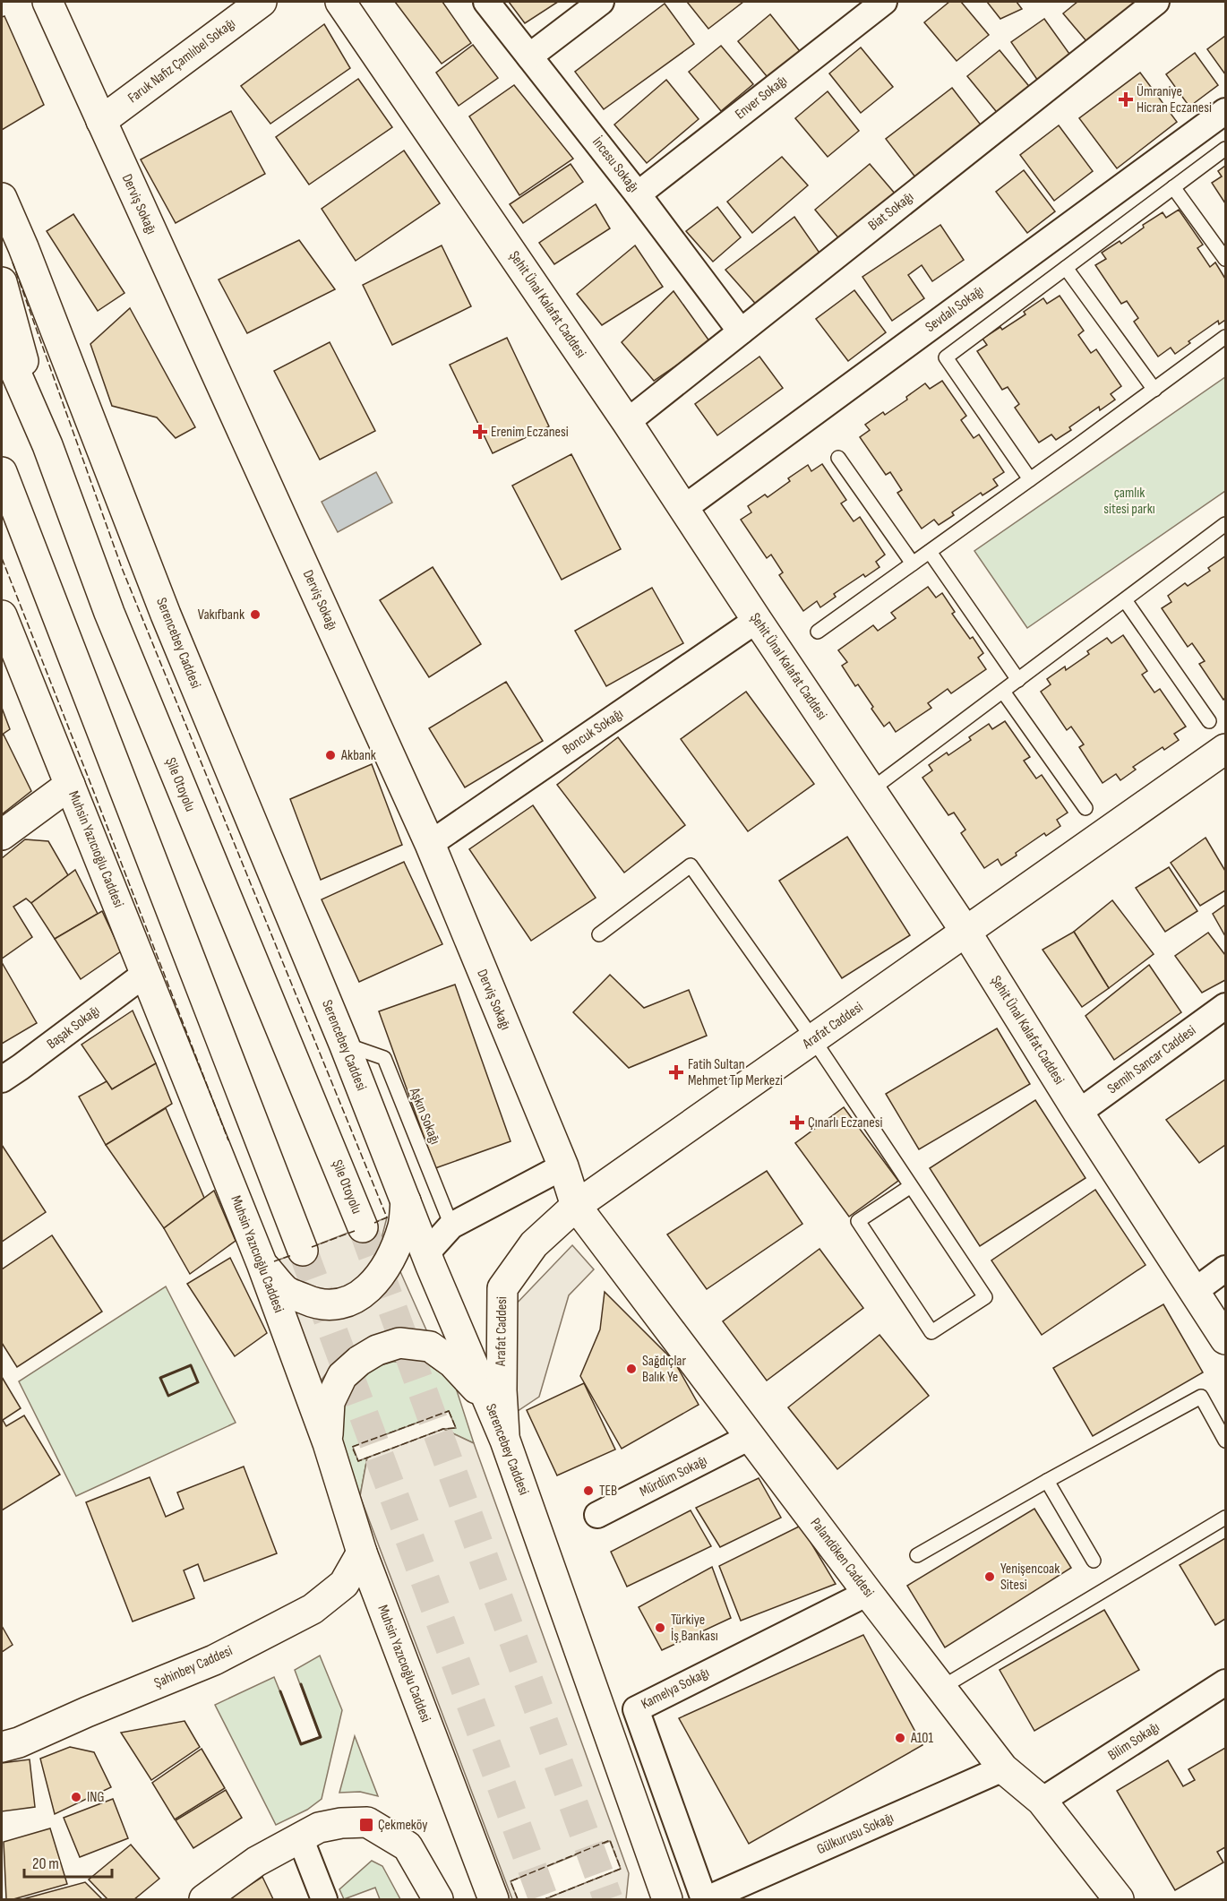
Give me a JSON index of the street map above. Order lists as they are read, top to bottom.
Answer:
{
  "streets": {
    "main road": [
      "Faruk Nafiz Çamlıbel Sokağı",
      "Derviş Sokağı",
      "Şehit Ünal Kalafat Caddesi",
      "Serencebey Caddesi",
      "Şile Otoyolu",
      "Muhsin Yazıcıoğlu Caddesi",
      "Arafat Caddesi",
      "Palandöken Caddesi",
      "Şahinbey Caddesi"
    ],
    "street": [
      "Enver Sokağı",
      "İncesu Sokağı",
      "Biat Sokağı",
      "Sevdalı Sokağı",
      "Boncuk Sokağı",
      "Başak Sokağı",
      "Semih Sancar Caddesi",
      "Mürdüm Sokağı",
      "Kamelya Sokağı",
      "Bilim Sokağı",
      "Gülkurusu Sokağı"
    ],
    "lane": ["Aşkın Sokağı"]
  },
  "crossings": [
    ["Faruk Nafiz Çamlıbel Sokağı", "Derviş Sokağı"],
    ["Enver Sokağı", "İncesu Sokağı"],
    ["İncesu Sokağı", "Biat Sokağı"],
    ["Derviş Sokağı", "Boncuk Sokağı"],
    ["Derviş Sokağı", "Arafat Caddesi"],
    ["Derviş Sokağı", "Palandöken Caddesi"],
    ["Biat Sokağı", "Şehit Ünal Kalafat Caddesi"],
    ["Şehit Ünal Kalafat Caddesi", "Sevdalı Sokağı"],
    ["Şehit Ünal Kalafat Caddesi", "Boncuk Sokağı"],
    ["Şehit Ünal Kalafat Caddesi", "Arafat Caddesi"],
    ["Şehit Ünal Kalafat Caddesi", "Semih Sancar Caddesi"],
    ["Serencebey Caddesi", "Arafat Caddesi"],
    ["Serencebey Caddesi", "Aşkın Sokağı"],
    ["Muhsin Yazıcıoğlu Caddesi", "Başak Sokağı"],
    ["Muhsin Yazıcıoğlu Caddesi", "Şahinbey Caddesi"],
    ["Arafat Caddesi", "Palandöken Caddesi"],
    ["Mürdüm Sokağı", "Palandöken Caddesi"],
    ["Palandöken Caddesi", "Kamelya Sokağı"],
    ["Palandöken Caddesi", "Bilim Sokağı"],
    ["Palandöken Caddesi", "Gülkurusu Sokağı"],
    ["Kamelya Sokağı", "Gülkurusu Sokağı"]
  ],
  "parks": ["çamlık sitesi parkı"],
  "places": {
    "health": [
      "Ümraniye Hicran Eczanesi",
      "Erenim Eczanesi",
      "Fatih Sultan Mehmet Tıp Merkezi",
      "Çınarlı Eczanesi"
    ],
    "other": [
      "Vakıfbank",
      "Akbank",
      "Sağdıçlar Balık Ye",
      "TEB",
      "Yenişencoak Sitesi",
      "Türkiye İş Bankası",
      "A101",
      "ING"
    ],
    "transit": ["Çekmeköy"]
  },
  "scale_bar": "20 m"
}
